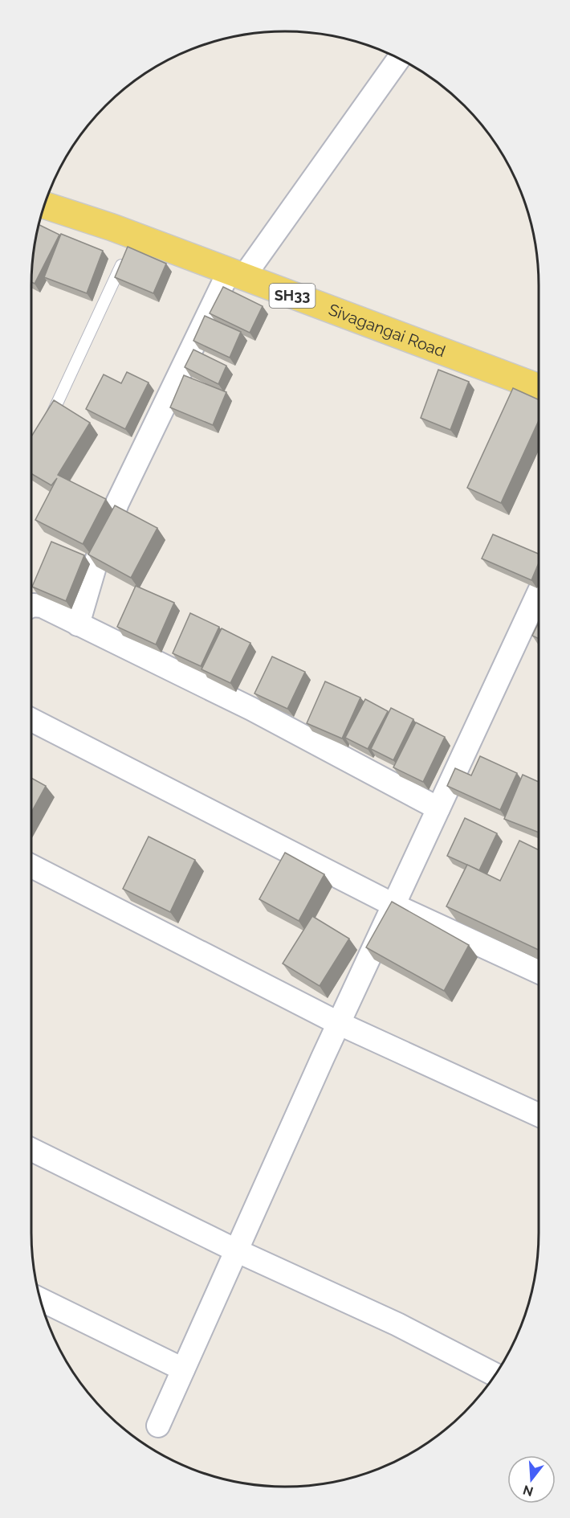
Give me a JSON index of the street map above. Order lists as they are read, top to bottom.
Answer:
{
  "streets": {
    "main road": ["SH33", "Sivagangai Road"]
  },
  "north": "bottom"
}
